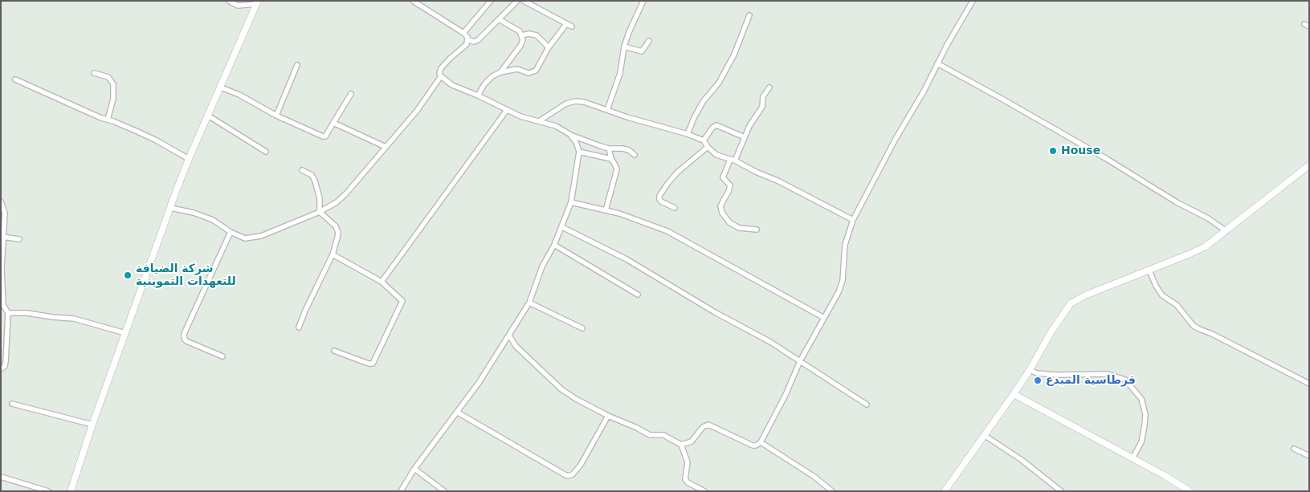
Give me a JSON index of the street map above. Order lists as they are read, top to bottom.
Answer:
{
  "places": ["House", "شركة الضيافة للتعهدات التموينية", "قرطاسية المبدع"]
}
